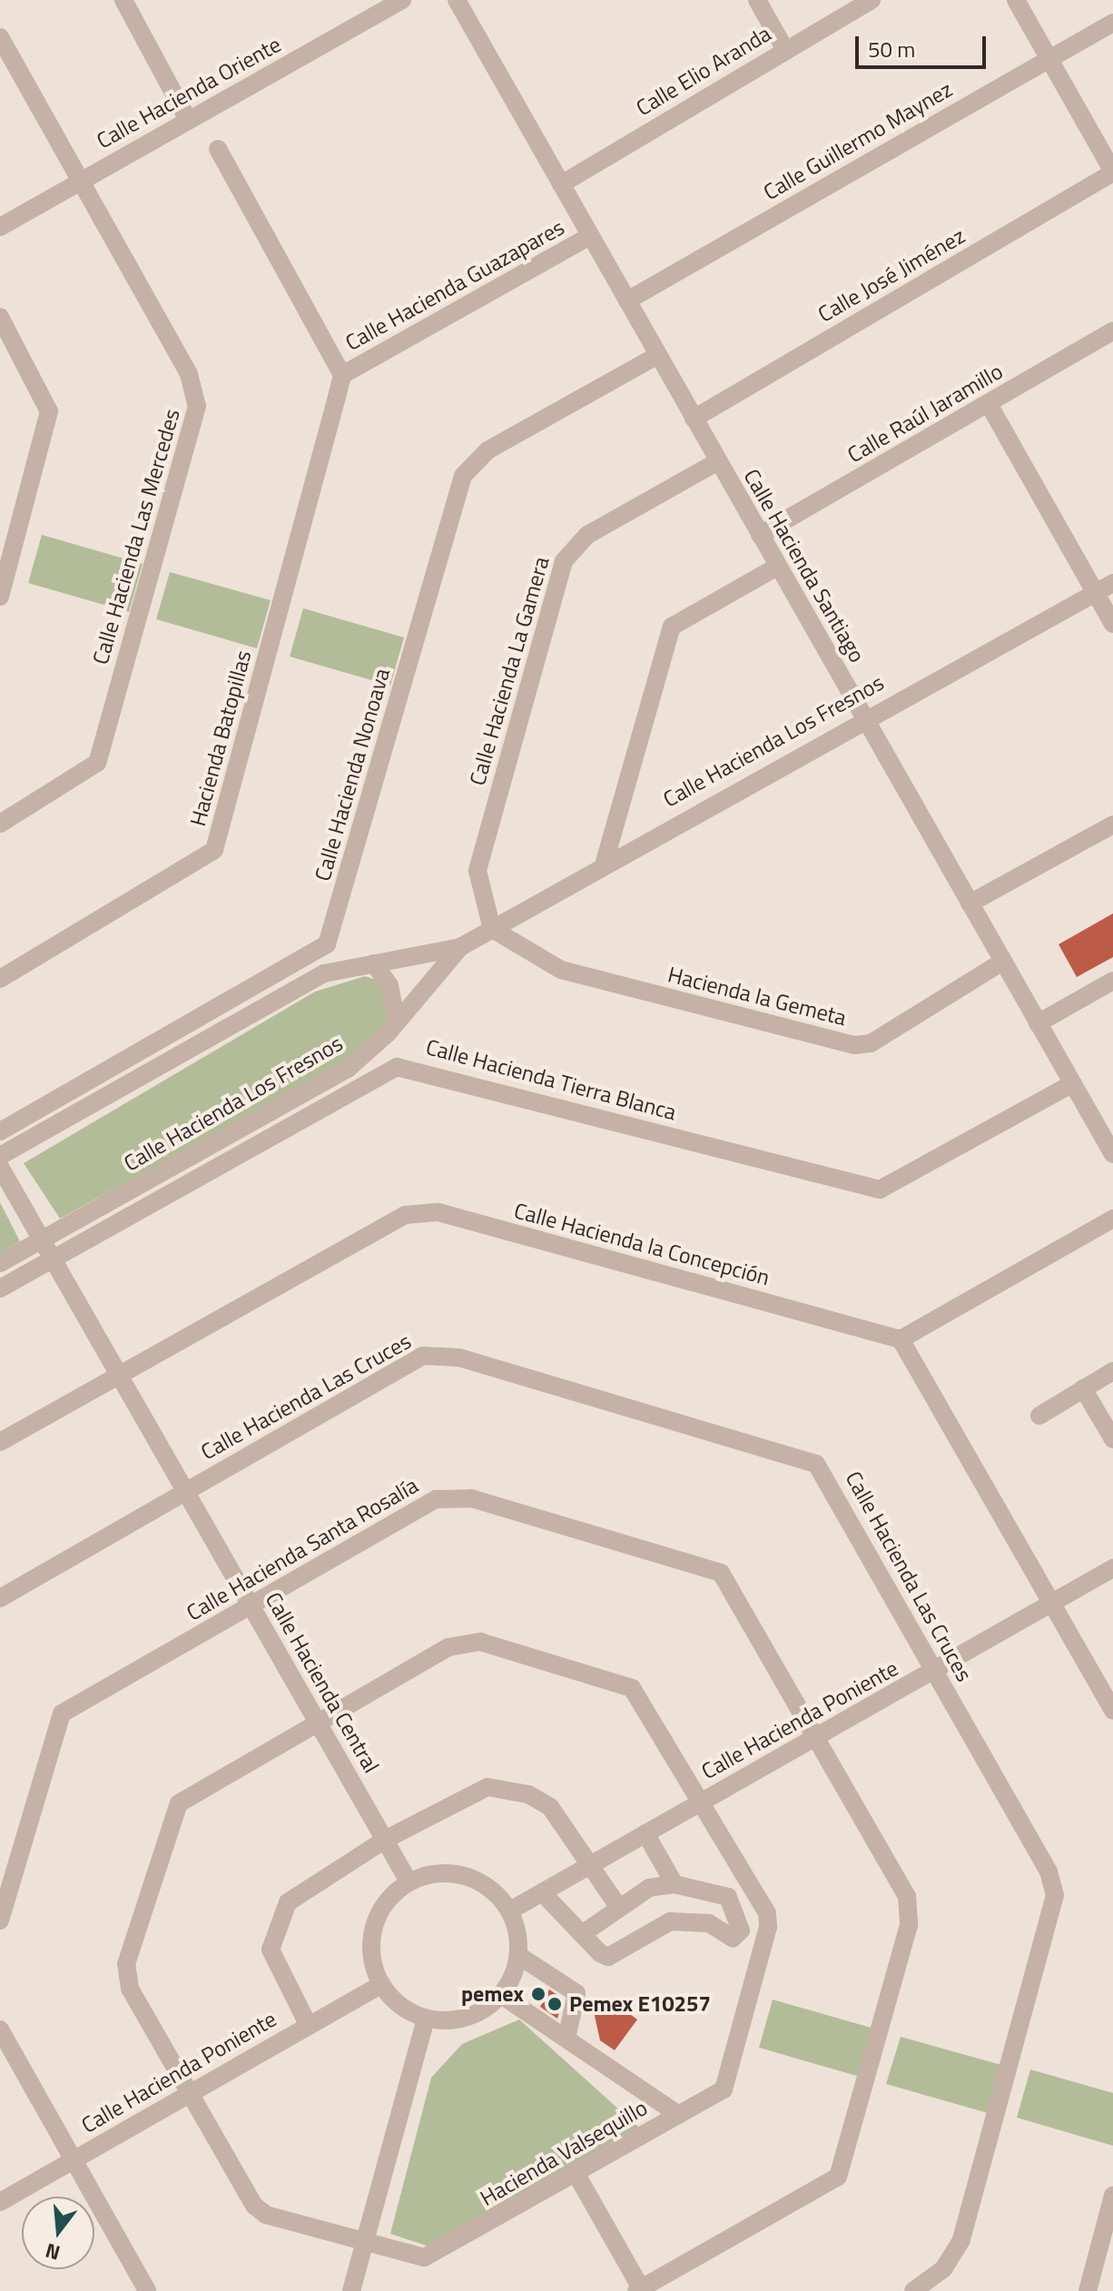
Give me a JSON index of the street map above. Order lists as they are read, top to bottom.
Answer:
{
  "streets": {
    "street": [
      "Calle Elio Aranda",
      "Calle Hacienda Oriente",
      "Calle Guillermo Maynez",
      "Calle José Jiménez",
      "Calle Hacienda Guazapares",
      "Calle Raúl Jaramillo",
      "Calle Hacienda Las Mercedes",
      "Calle Hacienda Santiago",
      "Calle Hacienda La Gamera",
      "Hacienda Batopillas",
      "Calle Hacienda Los Fresnos",
      "Calle Hacienda Nonoava",
      "Hacienda la Gemeta",
      "Calle Hacienda Tierra Blanca",
      "Calle Hacienda la Concepción",
      "Calle Hacienda Las Cruces",
      "Calle Hacienda Santa Rosalía",
      "Calle Hacienda Central",
      "Calle Hacienda Poniente",
      "Hacienda Valsequillo"
    ]
  },
  "crossings": [
    ["Calle Elio Aranda", "Calle Hacienda Santiago"],
    ["Calle Hacienda Oriente", "Calle Hacienda Las Mercedes"],
    ["Calle Guillermo Maynez", "Calle Hacienda Santiago"],
    ["Calle José Jiménez", "Calle Hacienda Santiago"],
    ["Calle Hacienda Guazapares", "Calle Hacienda Santiago"],
    ["Calle Hacienda Guazapares", "Hacienda Batopillas"],
    ["Calle Raúl Jaramillo", "Calle Hacienda Santiago"],
    ["Calle Hacienda Santiago", "Calle Hacienda La Gamera"],
    ["Calle Hacienda Santiago", "Calle Hacienda Los Fresnos"],
    ["Calle Hacienda Santiago", "Calle Hacienda Nonoava"],
    ["Calle Hacienda Santiago", "Hacienda la Gemeta"],
    ["Calle Hacienda Santiago", "Calle Hacienda Tierra Blanca"],
    ["Calle Hacienda La Gamera", "Calle Hacienda Los Fresnos"],
    ["Calle Hacienda La Gamera", "Hacienda la Gemeta"],
    ["Calle Hacienda Los Fresnos", "Hacienda la Gemeta"],
    ["Calle Hacienda Los Fresnos", "Calle Hacienda Central"],
    ["Calle Hacienda Tierra Blanca", "Calle Hacienda Central"],
    ["Calle Hacienda la Concepción", "Calle Hacienda Central"],
    ["Calle Hacienda Las Cruces", "Calle Hacienda Central"],
    ["Calle Hacienda Las Cruces", "Calle Hacienda Poniente"],
    ["Calle Hacienda Santa Rosalía", "Calle Hacienda Central"],
    ["Calle Hacienda Santa Rosalía", "Calle Hacienda Poniente"],
    ["Calle Hacienda Central", "Calle Hacienda Poniente"],
    ["Calle Hacienda Central", "Hacienda Valsequillo"],
    ["Calle Hacienda Poniente", "Hacienda Valsequillo"]
  ],
  "places": ["pemex", "Pemex E10257"],
  "scale_bar": "50 m",
  "north": "bottom"
}
